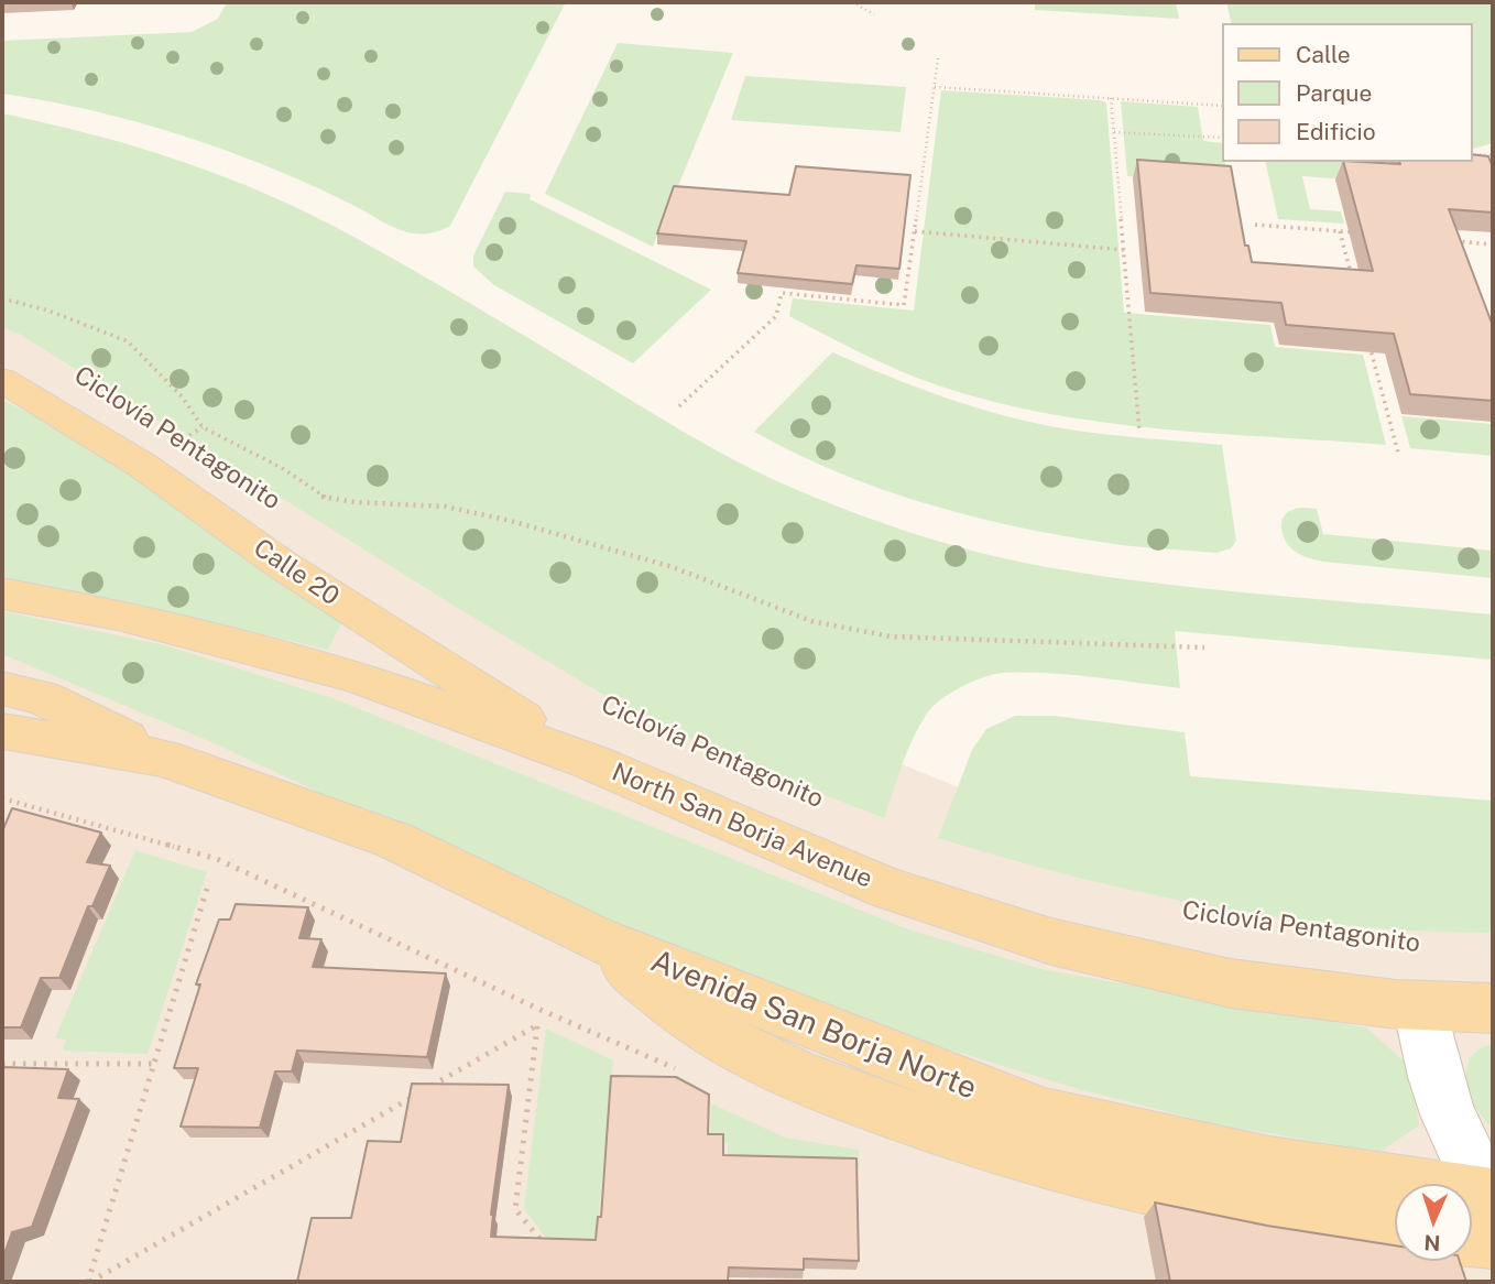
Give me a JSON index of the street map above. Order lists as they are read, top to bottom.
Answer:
{
  "streets": {
    "main road": ["Calle 20", "North San Borja Avenue", "Avenida San Borja Norte"]
  },
  "crossings": [
    ["Calle 20", "North San Borja Avenue"]
  ],
  "legend": ["Calle", "Parque", "Edificio"],
  "north": "bottom"
}
